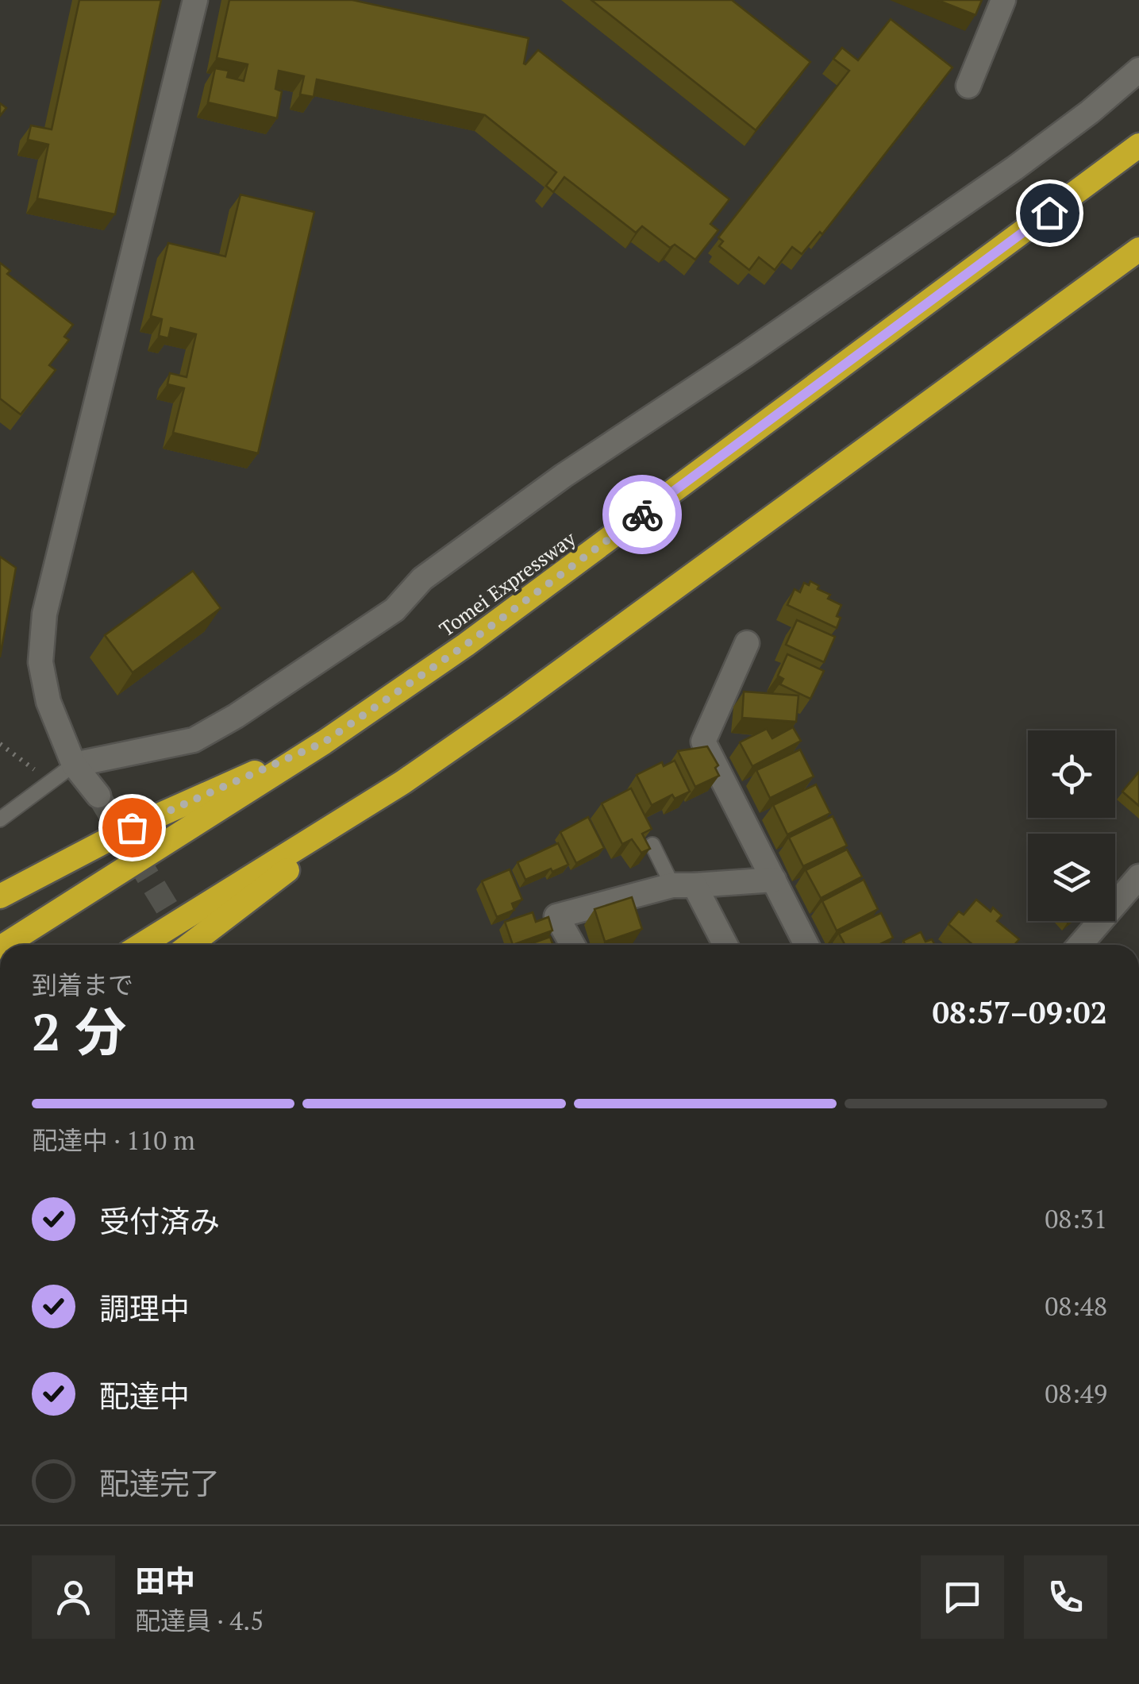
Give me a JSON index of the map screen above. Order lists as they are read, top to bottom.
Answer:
{
  "streets": {
    "highway": ["Tomei Expressway"]
  },
  "page": {
    "heading": ["2 分", "到着まで", "08:57–09:02"],
    "panel": ["田中", "配達員 · 4.5"],
    "bar": "配達中 · 110 m",
    "list": [
      ["受付済み", "08:31"],
      ["調理中", "08:48"],
      ["配達中", "08:49"],
      "配達完了"
    ]
  }
}
